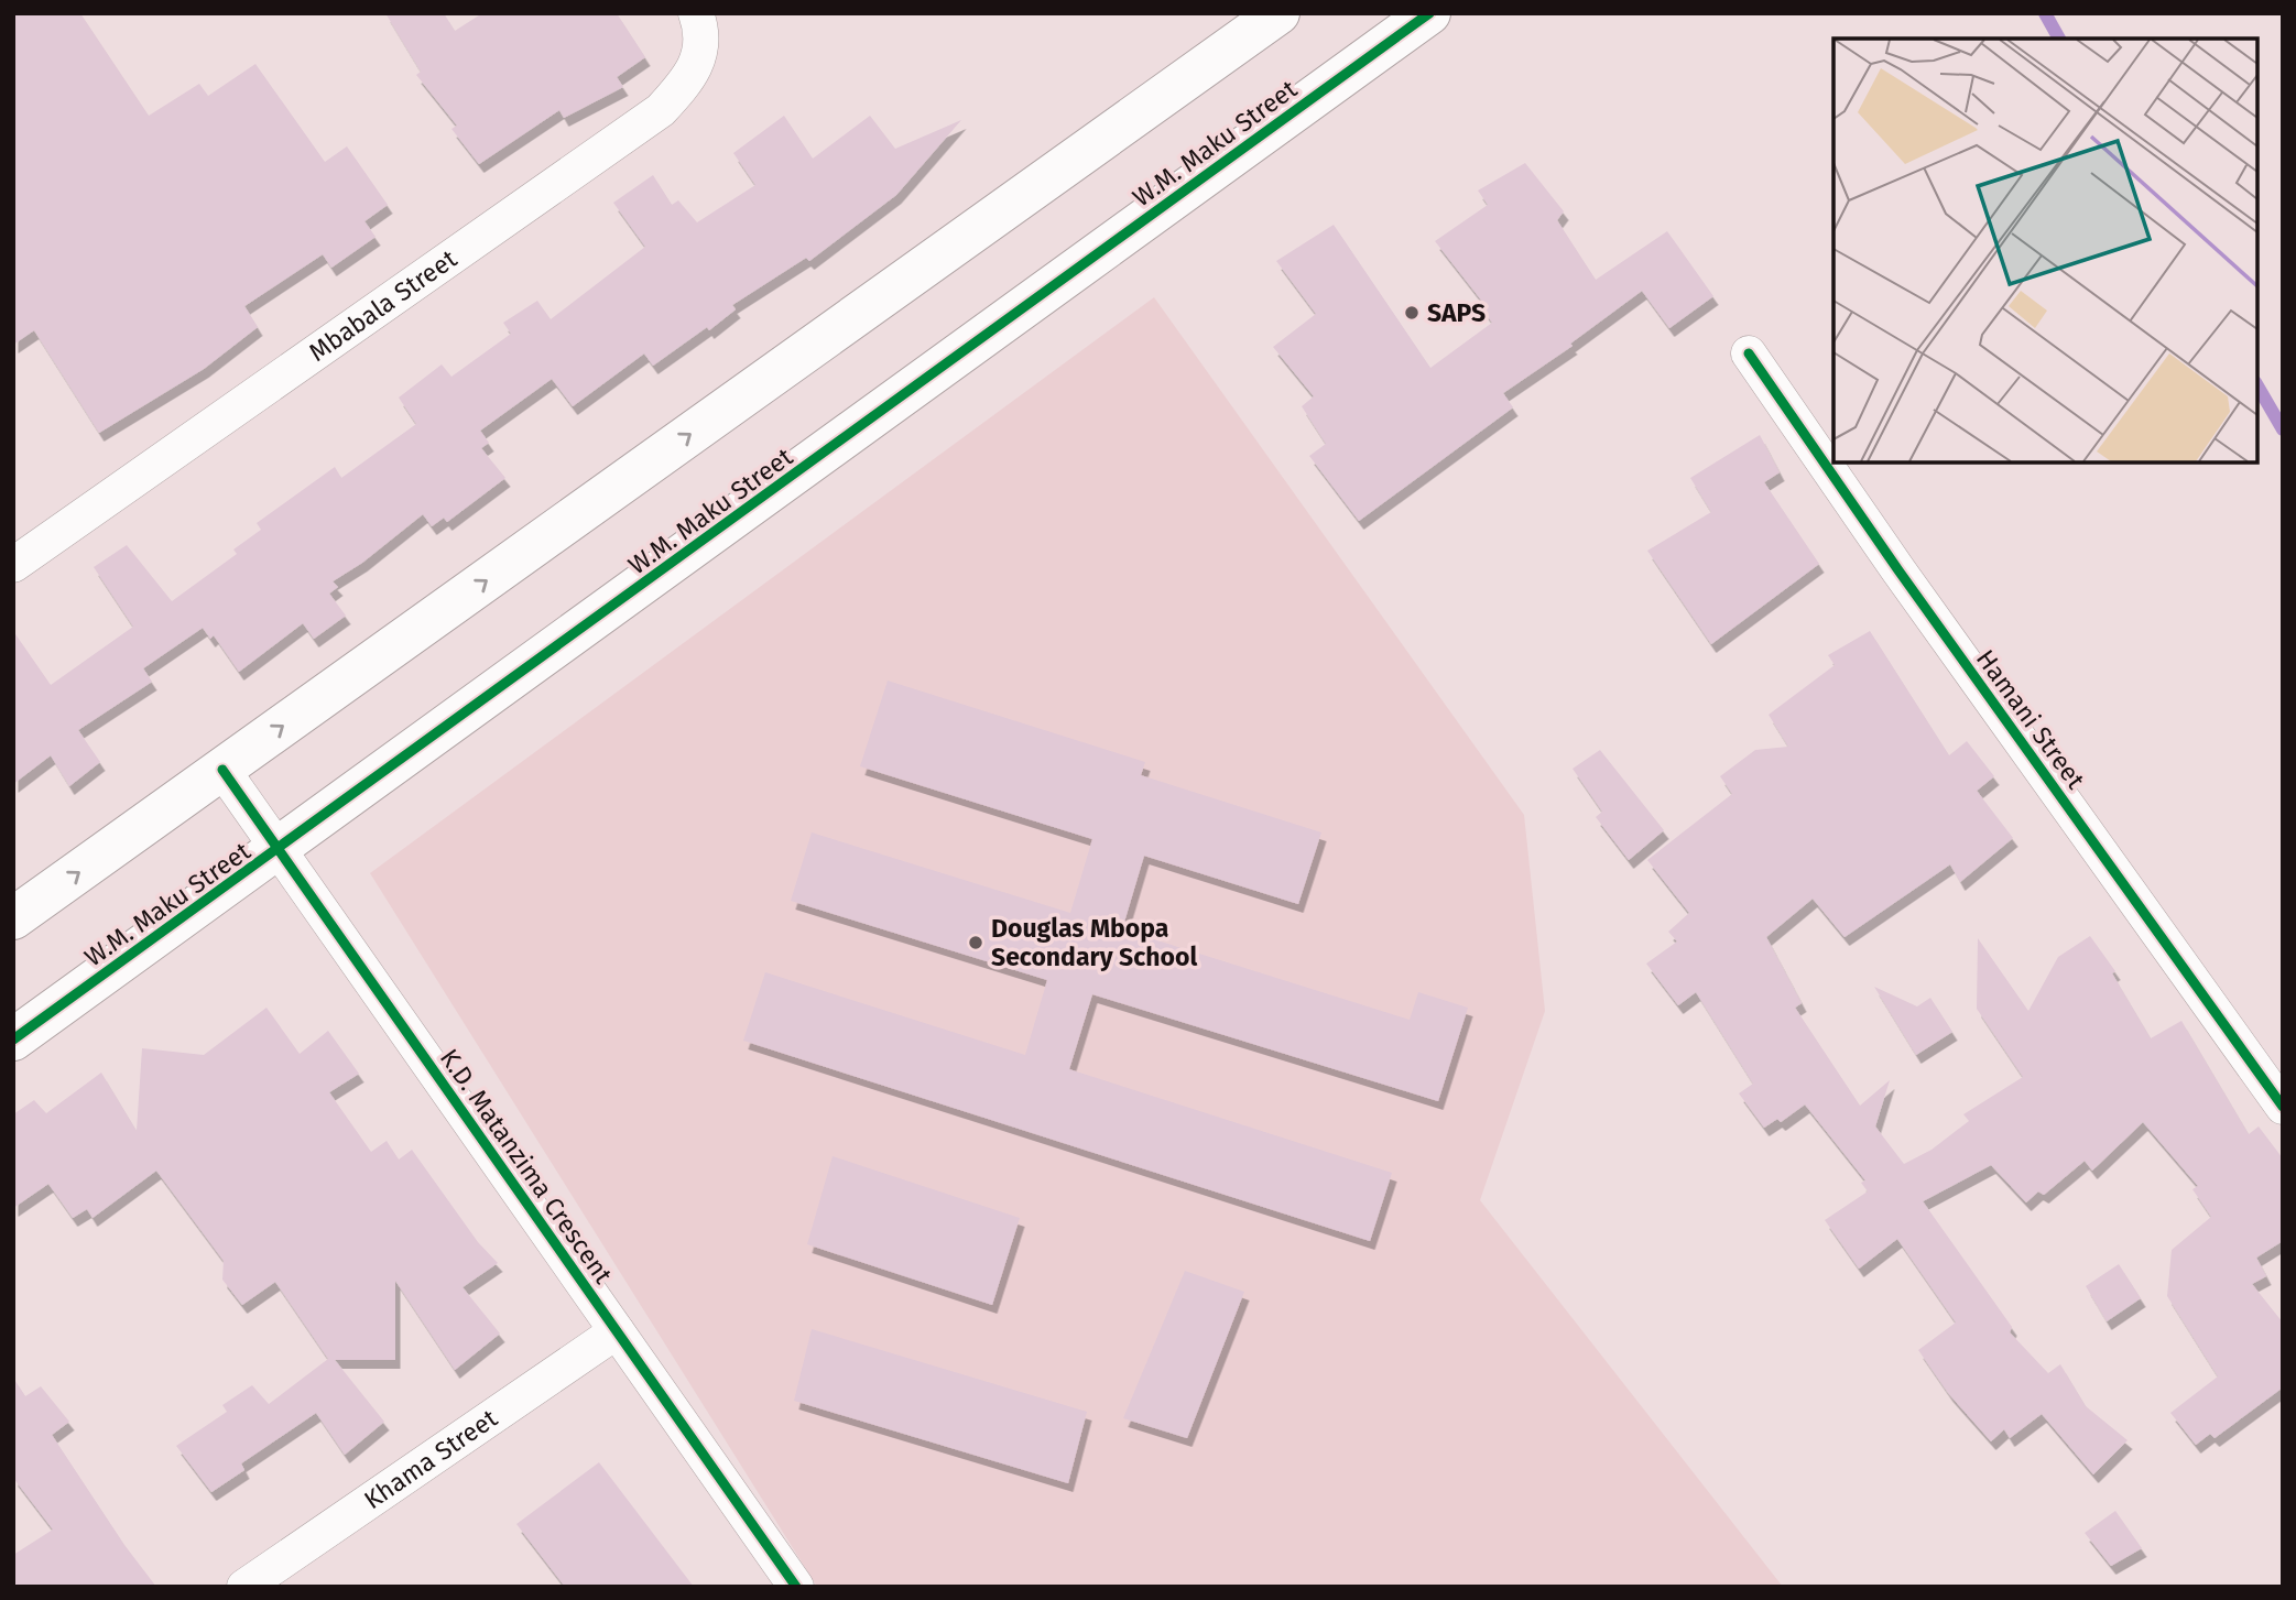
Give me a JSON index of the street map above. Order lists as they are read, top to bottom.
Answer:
{
  "streets": {
    "street": [
      "W.M. Maku Street",
      "Mbabala Street",
      "Hamani Street",
      "K.D. Matanzima Crescent",
      "Khama Street"
    ]
  },
  "crossings": [
    ["W.M. Maku Street", "K.D. Matanzima Crescent"],
    ["K.D. Matanzima Crescent", "Khama Street"]
  ],
  "places": ["SAPS", "Douglas Mbopa Secondary School"]
}
